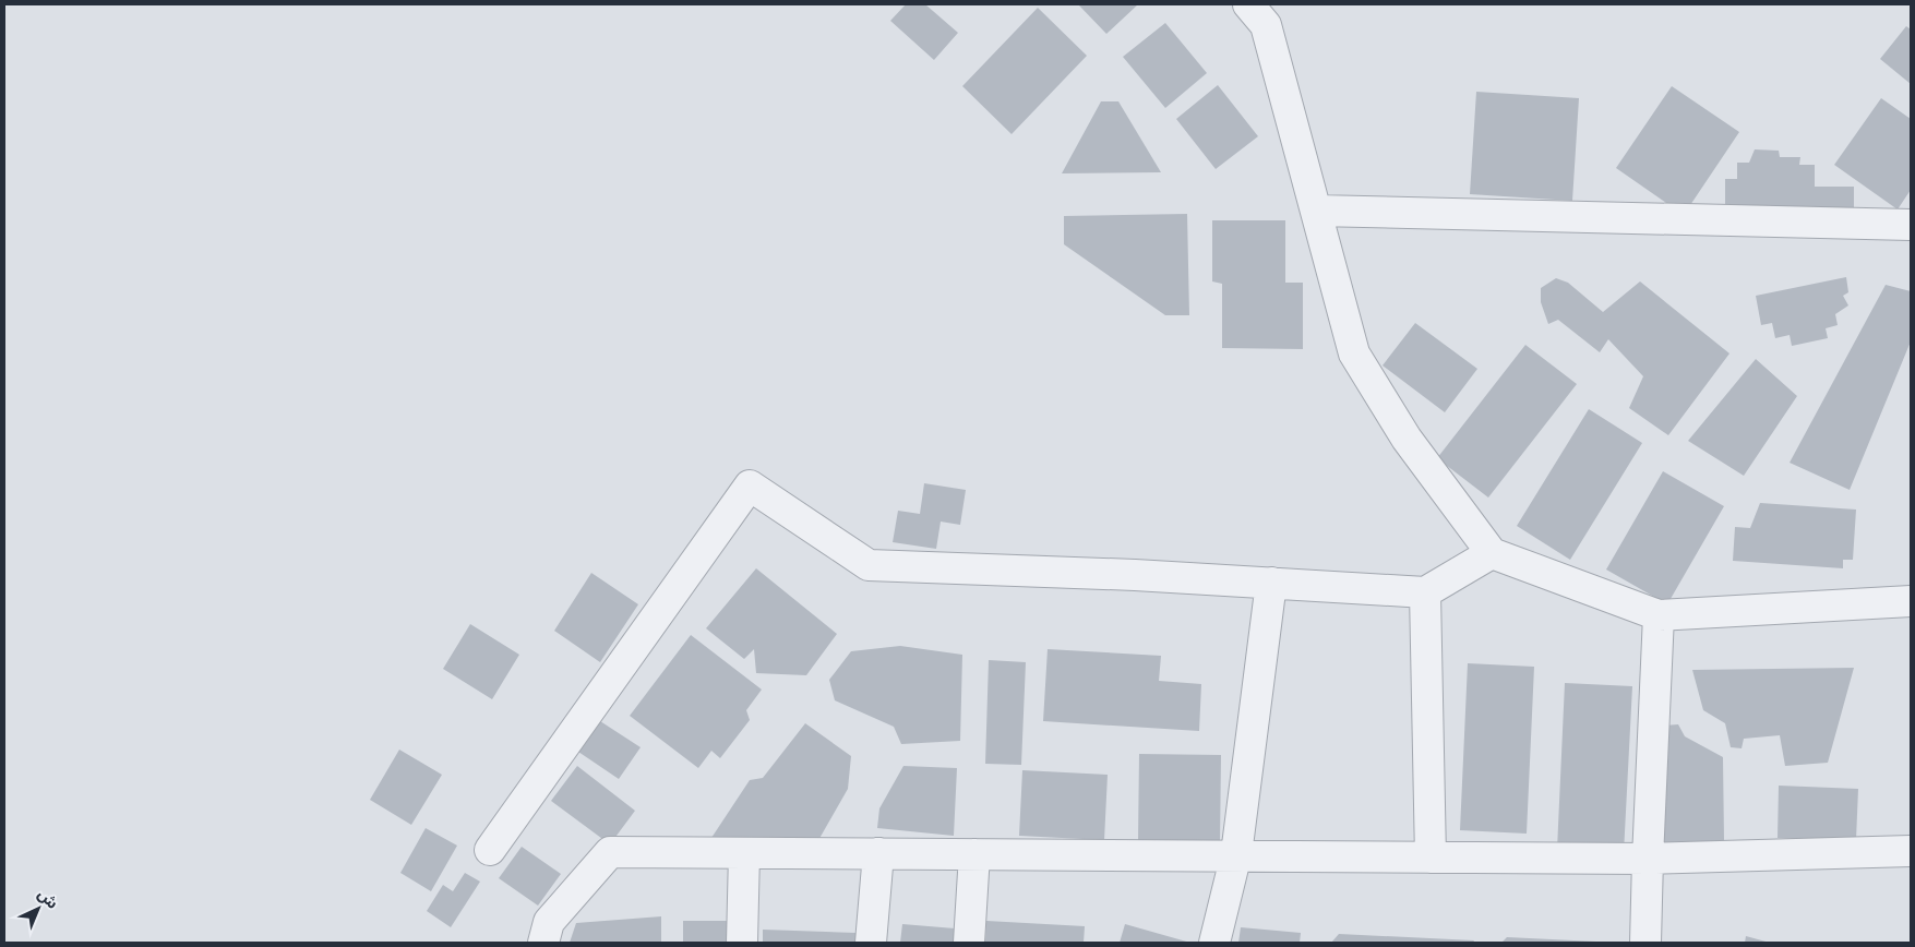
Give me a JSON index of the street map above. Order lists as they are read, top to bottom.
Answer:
{
  "north": "top right"
}
